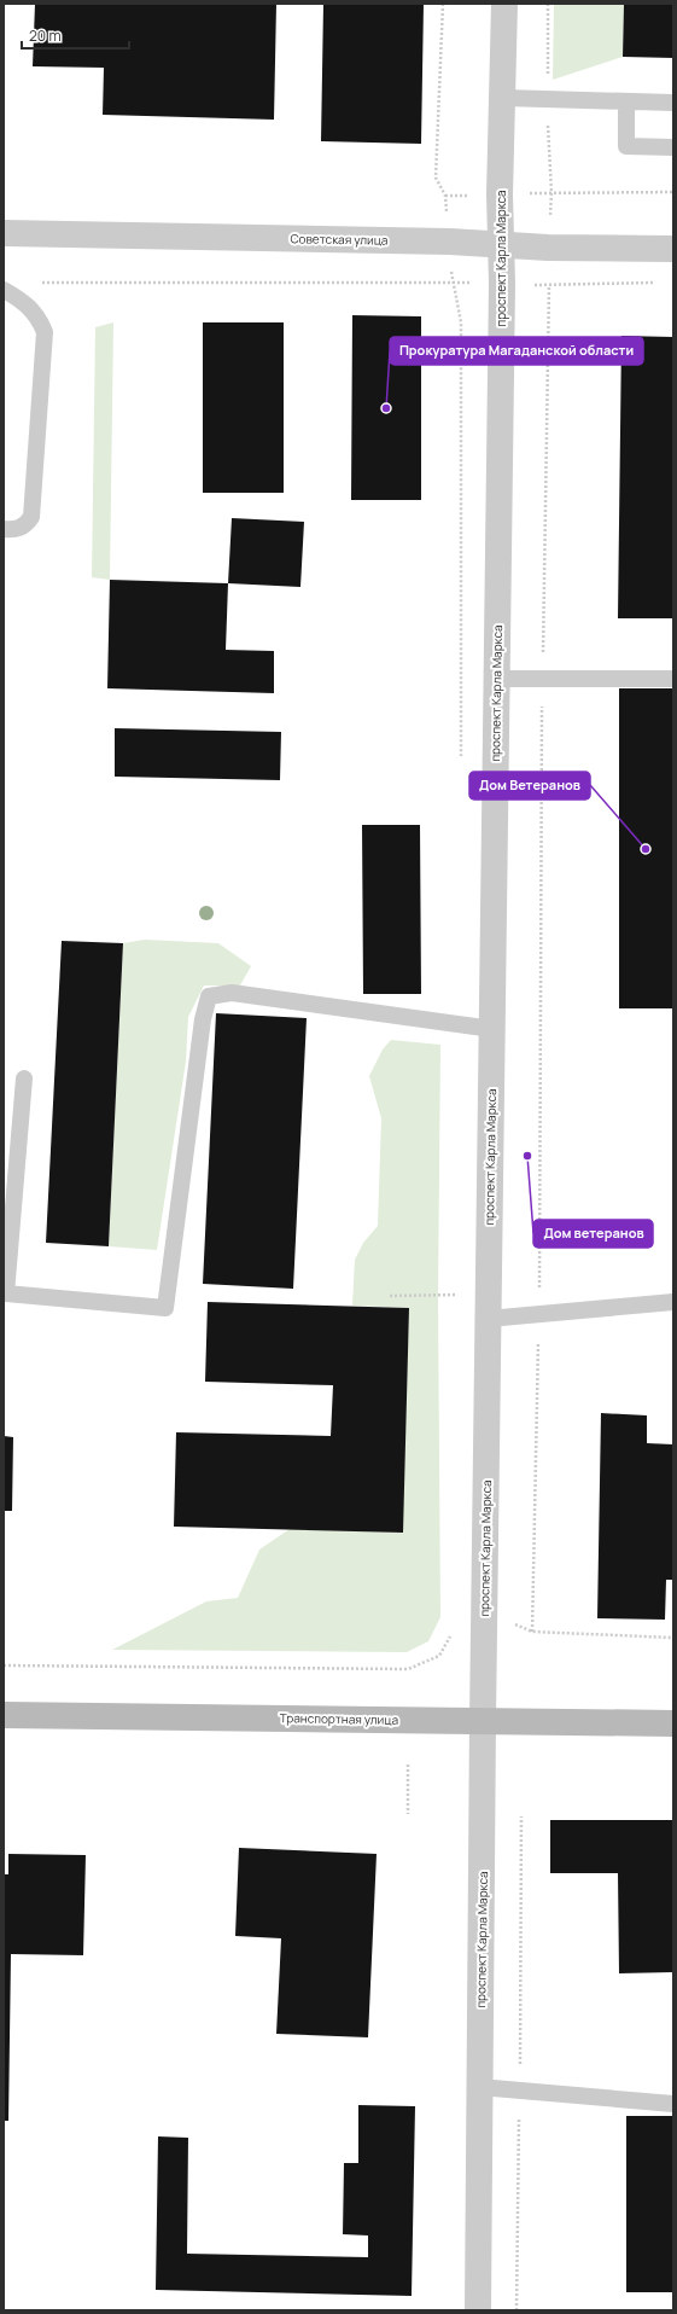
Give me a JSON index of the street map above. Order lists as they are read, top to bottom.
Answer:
{
  "streets": {
    "main road": ["Транспортная улица"],
    "street": ["Советская улица", "проспект Карла Маркса"]
  },
  "crossings": [
    ["Советская улица", "проспект Карла Маркса"],
    ["проспект Карла Маркса", "Транспортная улица"]
  ],
  "places": ["Прокуратура Магаданской области", "Дом Ветеранов", "Дом ветеранов"],
  "scale_bar": "20 m"
}
